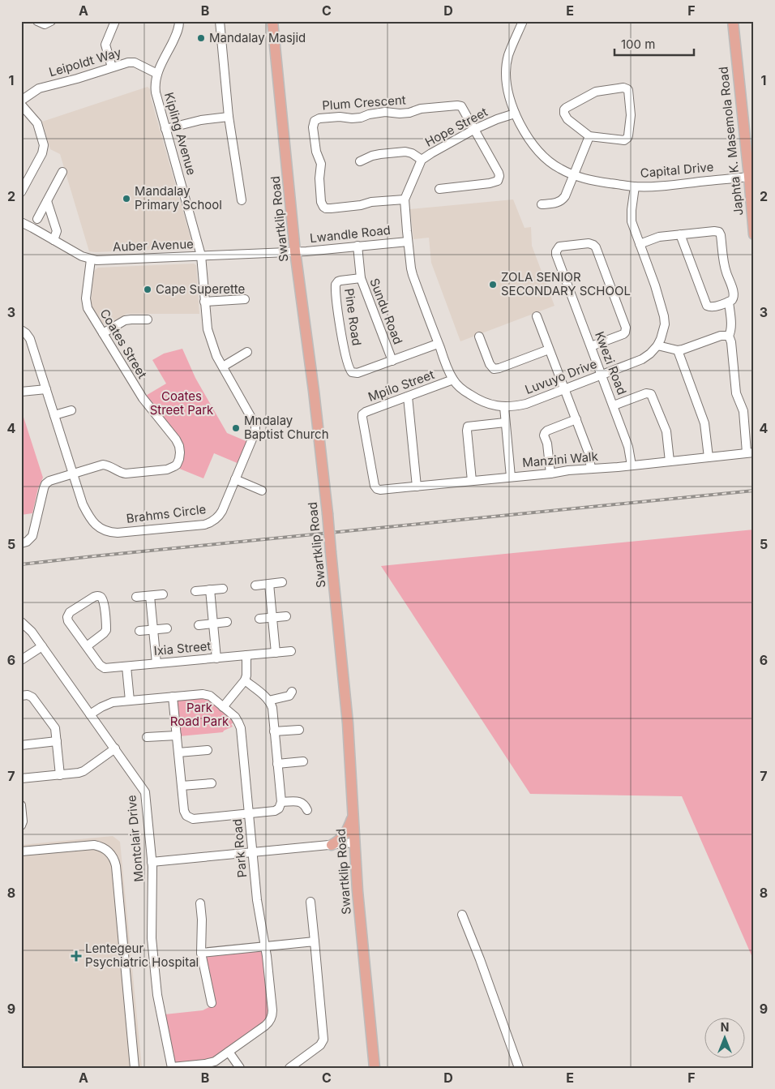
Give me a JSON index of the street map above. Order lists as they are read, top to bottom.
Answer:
{
  "streets": {
    "main road": ["Japhta K. Masemola Road", "Swartklip Road"],
    "street": [
      "Leipoldt Way",
      "Plum Crescent",
      "Hope Street",
      "Kipling Avenue",
      "Capital Drive",
      "Lwandle Road",
      "Auber Avenue",
      "Sundu Road",
      "Pine Road",
      "Coates Street",
      "Kwezi Road",
      "Luvuyo Drive",
      "Mpilo Street",
      "Manzini Walk",
      "Brahms Circle",
      "Ixia Street",
      "Montclair Drive",
      "Park Road"
    ]
  },
  "crossings": [
    ["Leipoldt Way", "Kipling Avenue"],
    ["Plum Crescent", "Hope Street"],
    ["Hope Street", "Capital Drive"],
    ["Hope Street", "Lwandle Road"],
    ["Hope Street", "Luvuyo Drive"],
    ["Kipling Avenue", "Auber Avenue"],
    ["Kipling Avenue", "Brahms Circle"],
    ["Japhta K. Masemola Road", "Capital Drive"],
    ["Swartklip Road", "Lwandle Road"],
    ["Swartklip Road", "Auber Avenue"],
    ["Lwandle Road", "Auber Avenue"],
    ["Lwandle Road", "Sundu Road"],
    ["Lwandle Road", "Luvuyo Drive"],
    ["Auber Avenue", "Coates Street"],
    ["Auber Avenue", "Brahms Circle"],
    ["Sundu Road", "Pine Road"],
    ["Coates Street", "Brahms Circle"],
    ["Kwezi Road", "Luvuyo Drive"],
    ["Kwezi Road", "Manzini Walk"],
    ["Luvuyo Drive", "Mpilo Street"],
    ["Mpilo Street", "Manzini Walk"],
    ["Montclair Drive", "Park Road"]
  ],
  "parks": ["Coates Street Park", "Park Road Park"],
  "places": {
    "other": [
      "Mandalay Masjid",
      "Mandalay Primary School",
      "ZOLA SENIOR SECONDARY SCHOOL",
      "Cape Superette",
      "Mndalay Baptist Church"
    ],
    "health": ["Lentegeur Psychiatric Hospital"]
  },
  "scale_bar": "100 m",
  "north": "top",
  "grid": {
    "columns": [
      "A",
      "B",
      "C",
      "D",
      "E",
      "F"
    ],
    "rows": [
      "1",
      "2",
      "3",
      "4",
      "5",
      "6",
      "7",
      "8",
      "9"
    ]
  }
}
